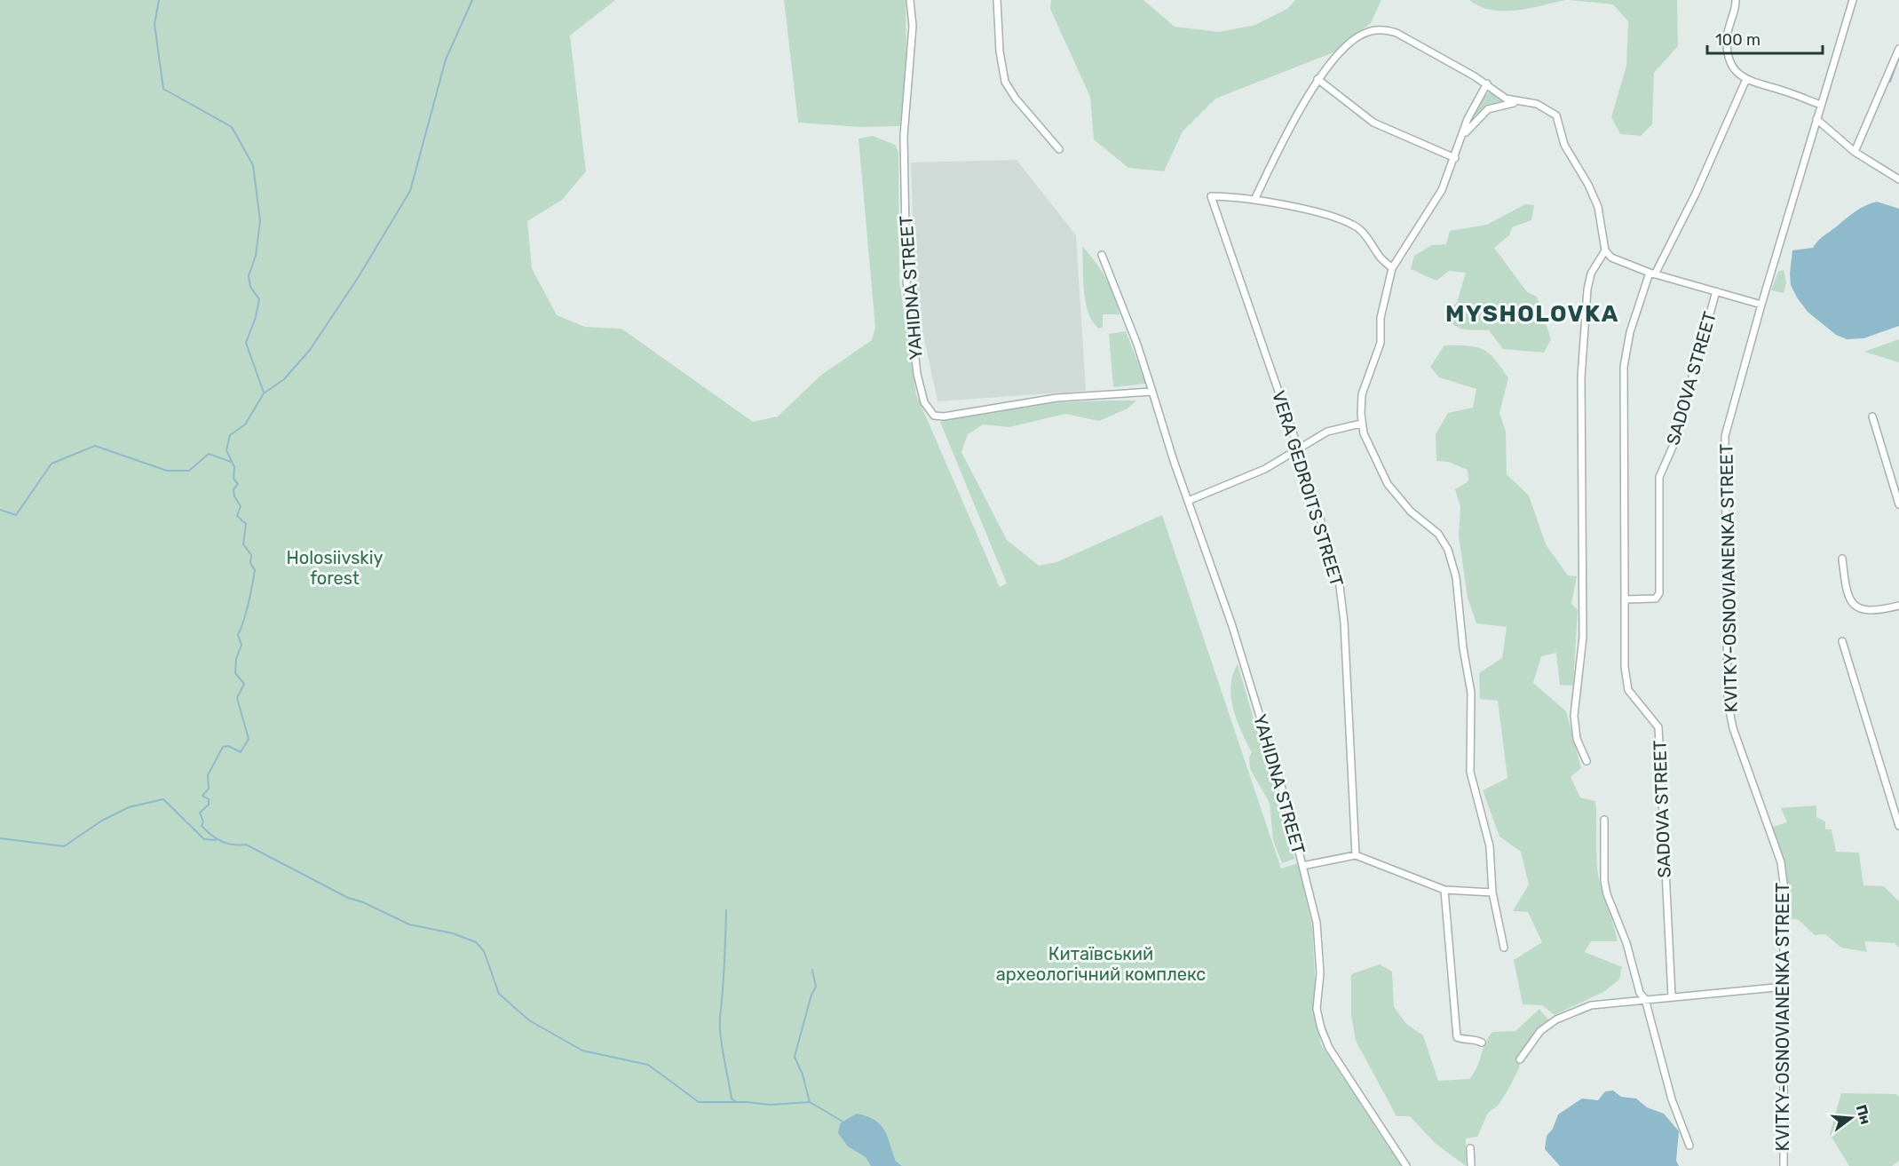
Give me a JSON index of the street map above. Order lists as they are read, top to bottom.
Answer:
{
  "streets": {
    "street": [
      "YAHIDNA STREET",
      "SADOVA STREET",
      "VERA GEDROITS STREET",
      "KVITKY-OSNOVIANENKA STREET"
    ]
  },
  "districts": ["MYSHOLOVKA"],
  "parks": ["Holosiivskiy forest", "Китаївський археологічний комплекс"],
  "scale_bar": "100 m",
  "north": "right"
}
